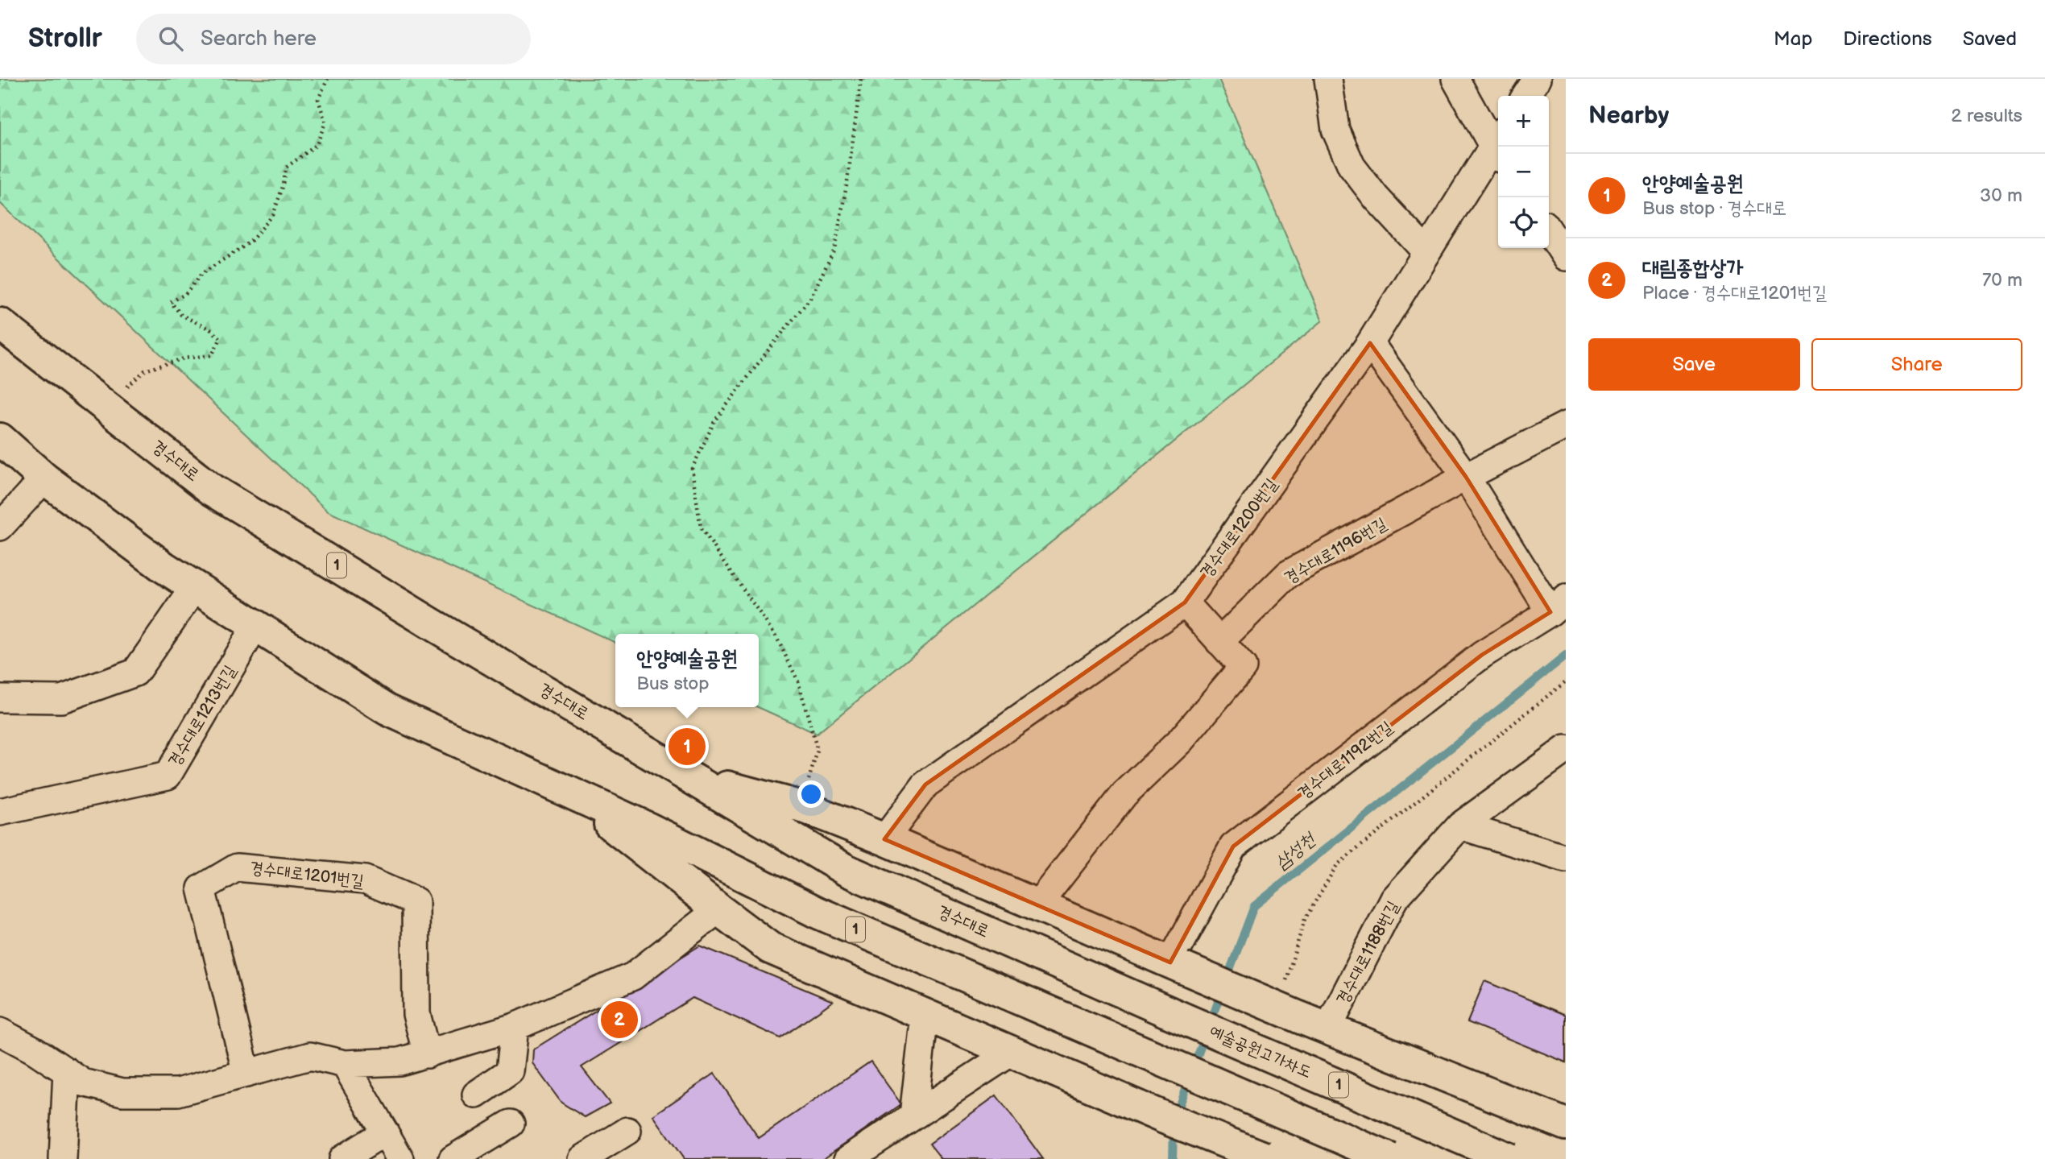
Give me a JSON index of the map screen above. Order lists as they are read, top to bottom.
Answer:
{
  "streets": {
    "main road": ["경수대로", "1", "예술공원고가차도"],
    "street": [
      "경수대로1200번길",
      "경수대로1196번길",
      "경수대로1213번길",
      "경수대로1192번길",
      "경수대로1201번길",
      "경수대로1188번길"
    ]
  },
  "crossings": [
    ["경수대로", "예술공원고가차도"],
    ["1", "경수대로1213번길"]
  ],
  "water": ["삼성천"],
  "page": {
    "header": "Strollr",
    "search": "Search here",
    "nav": ["Map", "Directions", "Saved"],
    "heading": ["Nearby", "2 results"],
    "map_buttons": ["+", "−"],
    "list": [
      {
        "mark": "1",
        "name": "안양예술공원",
        "note": "Bus stop · 경수대로",
        "value": "30 m"
      },
      {
        "mark": "2",
        "name": "대림종합상가",
        "note": "Place · 경수대로1201번길",
        "value": "70 m"
      }
    ],
    "buttons": ["Save", "Share"],
    "popup": ["안양예술공원", "Bus stop"],
    "pins": ["1", "2"]
  }
}
